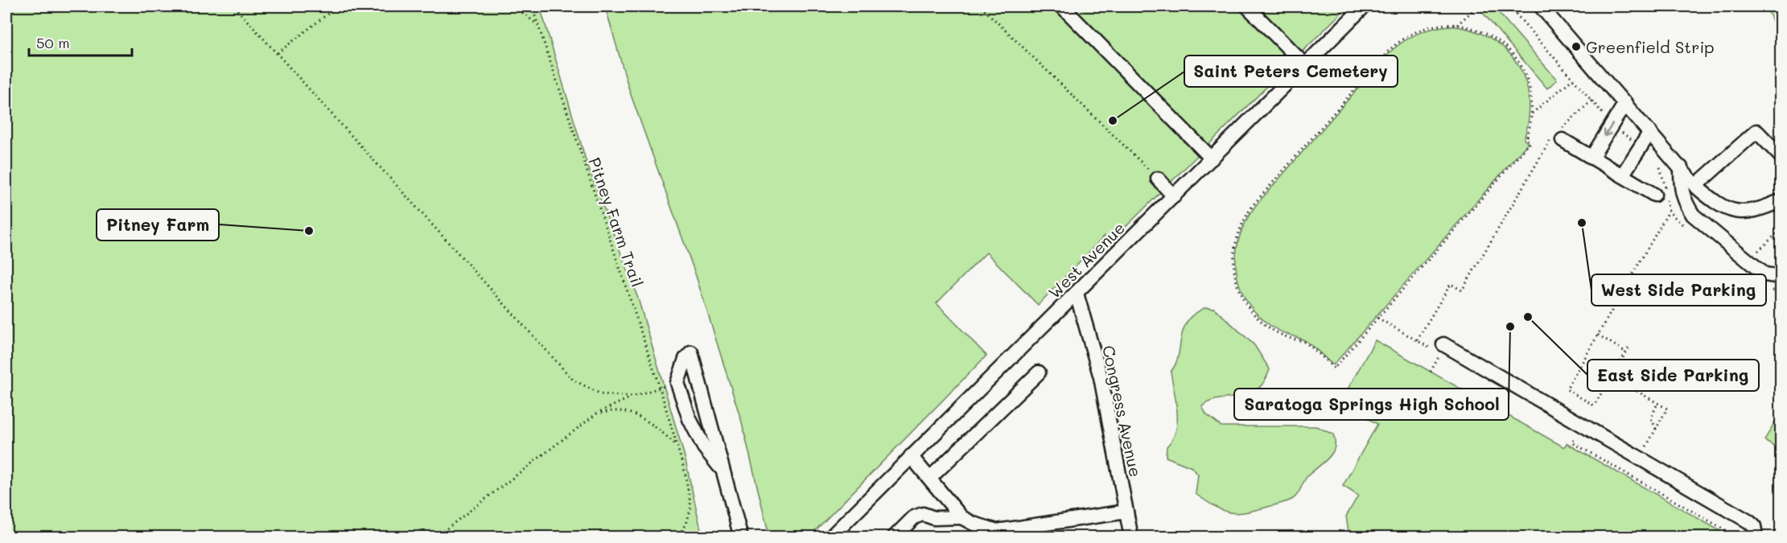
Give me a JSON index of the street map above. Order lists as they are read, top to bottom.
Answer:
{
  "streets": {
    "street": ["West Avenue", "Congress Avenue"],
    "path": ["Pitney Farm Trail"]
  },
  "crossings": [
    ["West Avenue", "Congress Avenue"]
  ],
  "places": [
    "Greenfield Strip",
    "Saint Peters Cemetery",
    "West Side Parking",
    "Pitney Farm",
    "East Side Parking",
    "Saratoga Springs High School"
  ],
  "scale_bar": "50 m"
}
